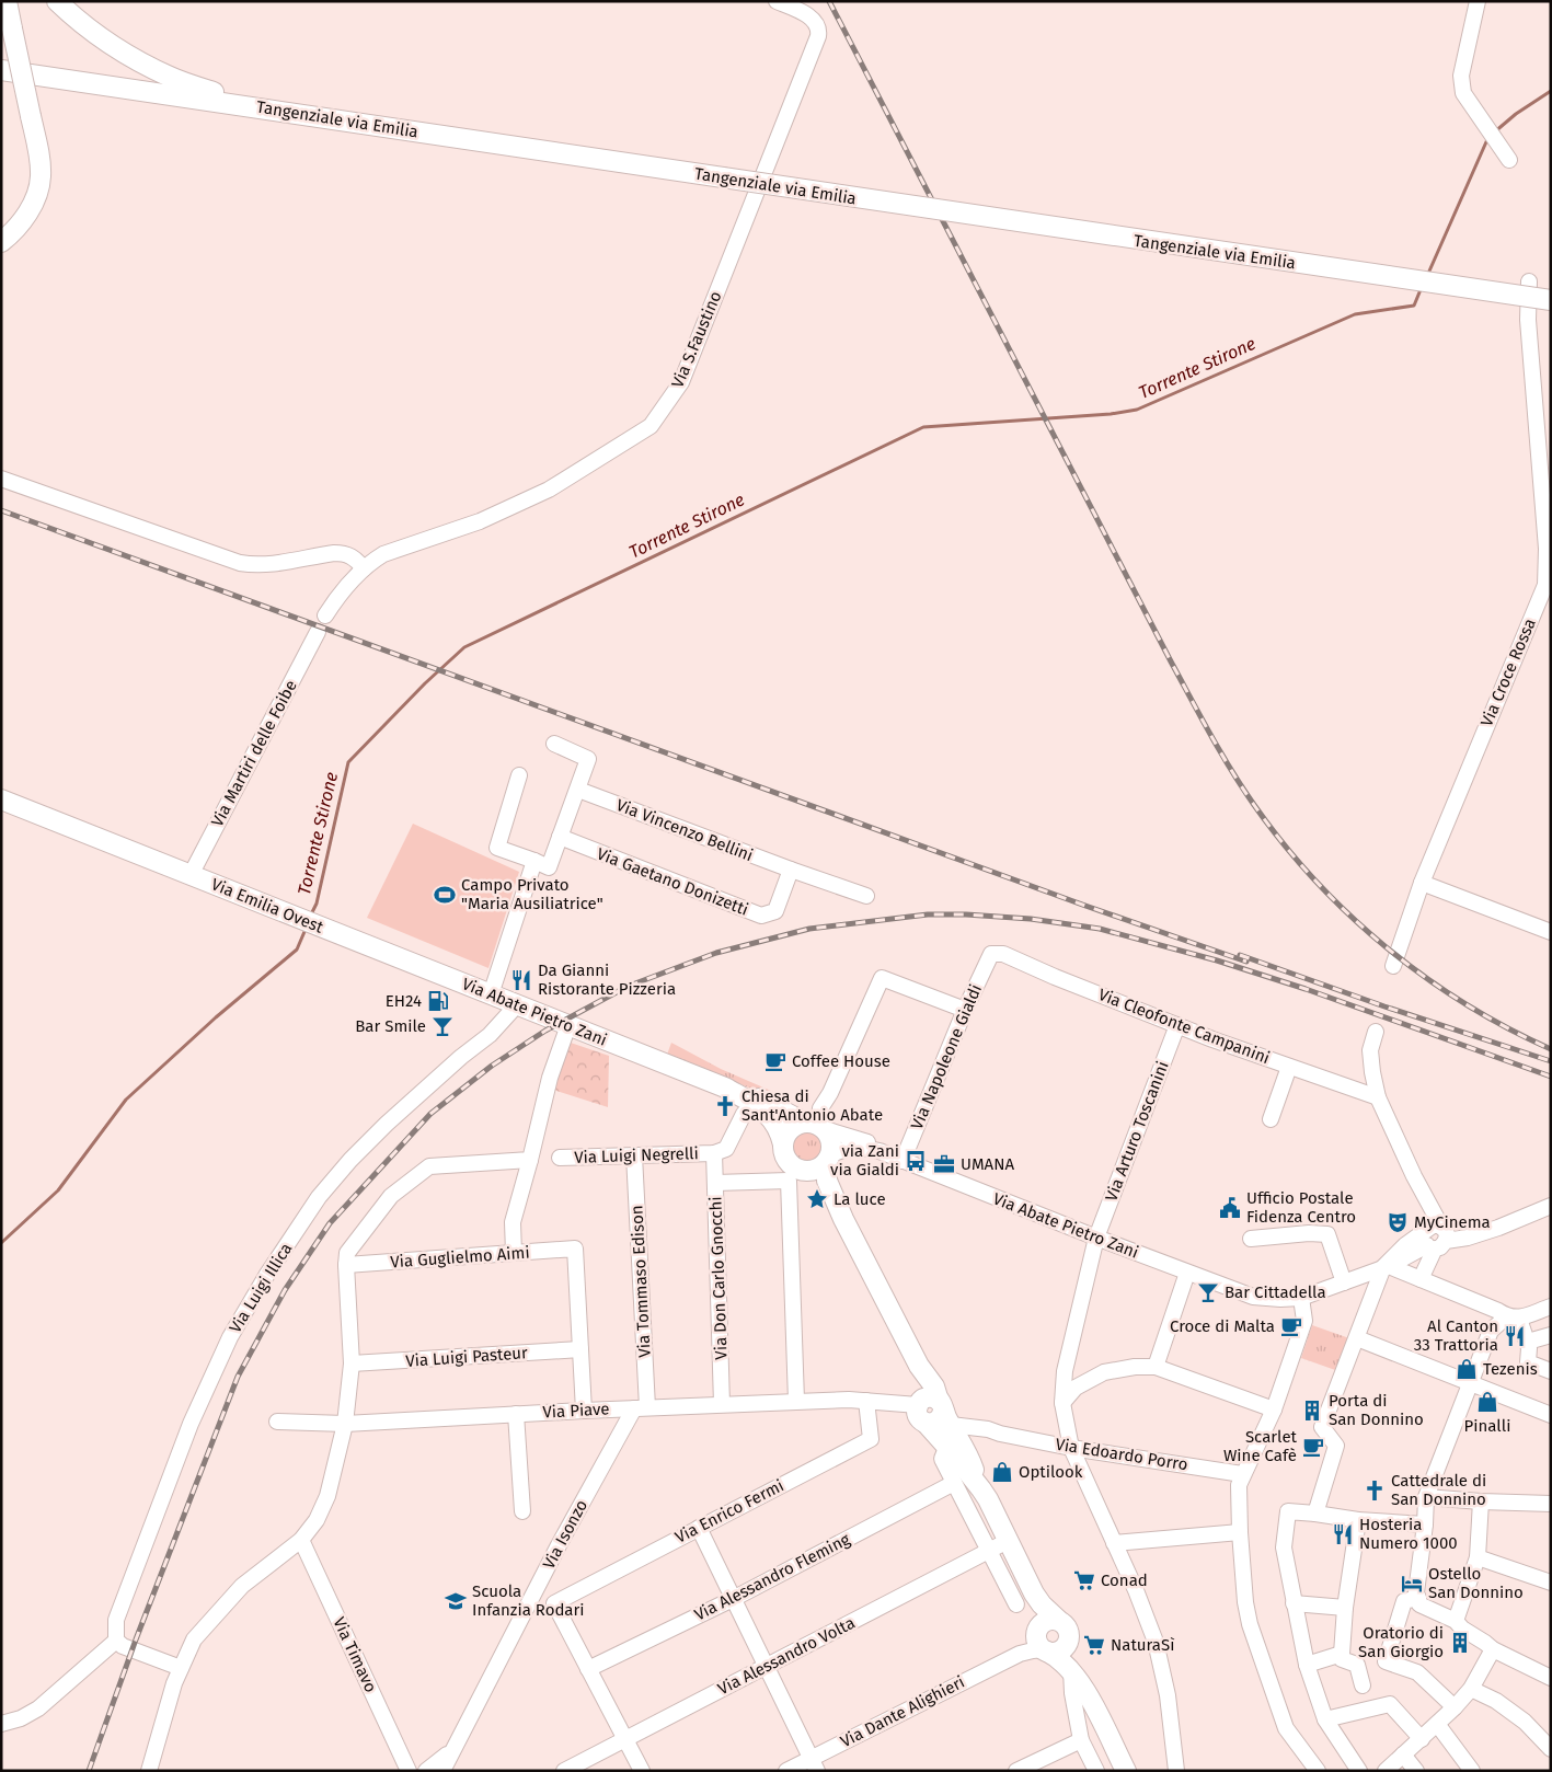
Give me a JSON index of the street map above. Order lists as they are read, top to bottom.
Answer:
{
  "streets": {
    "main road": ["Tangenziale via Emilia", "Via Emilia Ovest", "Via Abate Pietro Zani"],
    "street": [
      "Via S.Faustino",
      "Via Croce Rossa",
      "Via Martiri delle Foibe",
      "Via Vincenzo Bellini",
      "Via Gaetano Donizetti",
      "Via Cleofonte Campanini",
      "Via Napoleone Gialdi",
      "Via Arturo Toscanini",
      "Via Luigi Negrelli",
      "Via Guglielmo Aimi",
      "Via Don Carlo Gnocchi",
      "Via Tommaso Edison",
      "Via Luigi Illica",
      "Via Luigi Pasteur",
      "Via Piave",
      "Via Edoardo Porro",
      "Via Enrico Fermi",
      "Via Isonzo",
      "Via Alessandro Fleming",
      "Via Timavo",
      "Via Alessandro Volta",
      "Via Dante Alighieri"
    ]
  },
  "crossings": [
    ["Via Martiri delle Foibe", "Via Emilia Ovest"],
    ["Via Vincenzo Bellini", "Via Gaetano Donizetti"],
    ["Via Emilia Ovest", "Via Abate Pietro Zani"],
    ["Via Abate Pietro Zani", "Via Napoleone Gialdi"],
    ["Via Abate Pietro Zani", "Via Arturo Toscanini"],
    ["Via Abate Pietro Zani", "Via Luigi Illica"],
    ["Via Cleofonte Campanini", "Via Napoleone Gialdi"],
    ["Via Cleofonte Campanini", "Via Arturo Toscanini"],
    ["Via Arturo Toscanini", "Via Edoardo Porro"],
    ["Via Luigi Negrelli", "Via Don Carlo Gnocchi"],
    ["Via Luigi Negrelli", "Via Tommaso Edison"],
    ["Via Guglielmo Aimi", "Via Luigi Pasteur"],
    ["Via Don Carlo Gnocchi", "Via Piave"],
    ["Via Tommaso Edison", "Via Piave"],
    ["Via Tommaso Edison", "Via Isonzo"],
    ["Via Piave", "Via Edoardo Porro"],
    ["Via Piave", "Via Enrico Fermi"],
    ["Via Piave", "Via Isonzo"],
    ["Via Enrico Fermi", "Via Alessandro Fleming"]
  ],
  "water": ["Torrente Stirone"],
  "places": {
    "sports": ["Campo Privato \"Maria Ausiliatrice\""],
    "restaurant": ["Da Gianni Ristorante Pizzeria", "Al Canton 33 Trattoria", "Hosteria Numero 1000"],
    "fuel station": ["EH24"],
    "bar": ["Bar Smile", "Bar Cittadella"],
    "cafe": ["Coffee House", "Croce di Malta", "Scarlet Wine Cafè"],
    "church": ["Chiesa di Sant'Antonio Abate", "Cattedrale di San Donnino"],
    "bus stop": ["via Zani via Gialdi"],
    "office": ["UMANA"],
    "place": ["La luce"],
    "public building": ["Ufficio Postale Fidenza Centro"],
    "theatre": ["MyCinema"],
    "shop": ["Tezenis", "Pinalli", "Optilook"],
    "building": ["Porta di San Donnino", "Oratorio di San Giorgio"],
    "supermarket": ["Conad", "NaturaSì"],
    "hotel": ["Ostello San Donnino"],
    "school or university": ["Scuola Infanzia Rodari"]
  }
}
